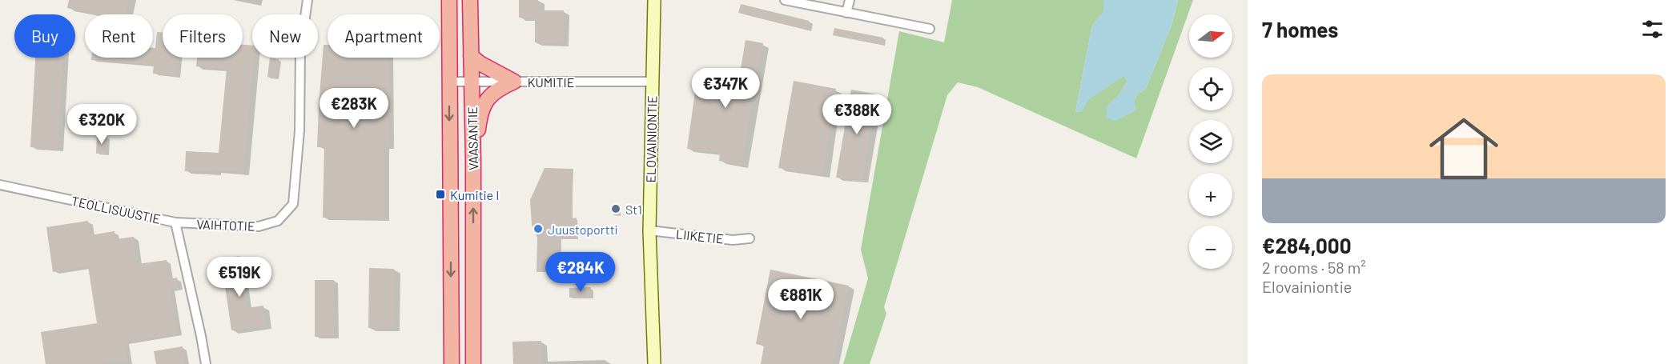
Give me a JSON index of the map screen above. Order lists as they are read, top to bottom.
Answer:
{
  "streets": {
    "highway": ["VAASANTIE"],
    "main road": ["ELOVAINIONTIE"],
    "street": [
      "KUMITIE",
      "TEOLLISUUSTIE",
      "VAIHTOTIE",
      "LIIKETIE"
    ]
  },
  "crossings": [
    ["KUMITIE", "VAASANTIE"],
    ["KUMITIE", "ELOVAINIONTIE"],
    ["ELOVAINIONTIE", "LIIKETIE"],
    ["TEOLLISUUSTIE", "VAIHTOTIE"]
  ],
  "places": {
    "transit": ["Kumitie I"],
    "other": ["St1", "Juustoportti"]
  },
  "north": "right",
  "page": {
    "heading": "7 homes",
    "map_buttons": ["+", "−"],
    "chip": [
      "Buy",
      "Rent",
      "Filters",
      "New",
      "Apartment"
    ],
    "list": [
      {
        "name": "€284,000",
        "note": "2 rooms · 58 m² · Elovainiontie"
      }
    ],
    "price": [
      "€347K",
      "€283K",
      "€388K",
      "€320K",
      "€284K",
      "€519K",
      "€881K"
    ]
  }
}
